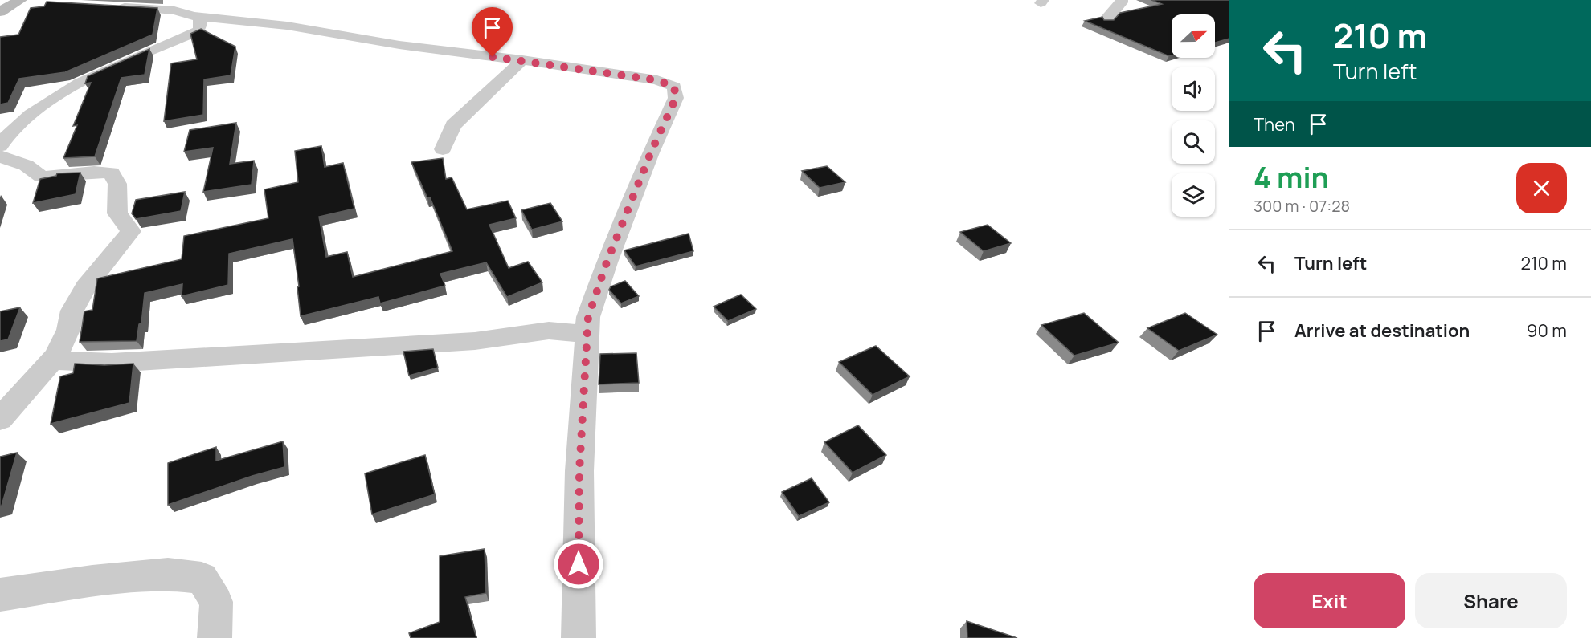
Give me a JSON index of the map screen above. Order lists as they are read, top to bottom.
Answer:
{
  "north": "right",
  "page": {
    "turn": ["210 m", "Turn left"],
    "then": "Then",
    "heading": ["4 min", "300 m · 07:28"],
    "list": [
      {
        "name": "Turn left",
        "value": "210 m"
      },
      {
        "name": "Arrive at destination",
        "value": "90 m"
      }
    ],
    "buttons": ["Exit", "Share"]
  }
}
